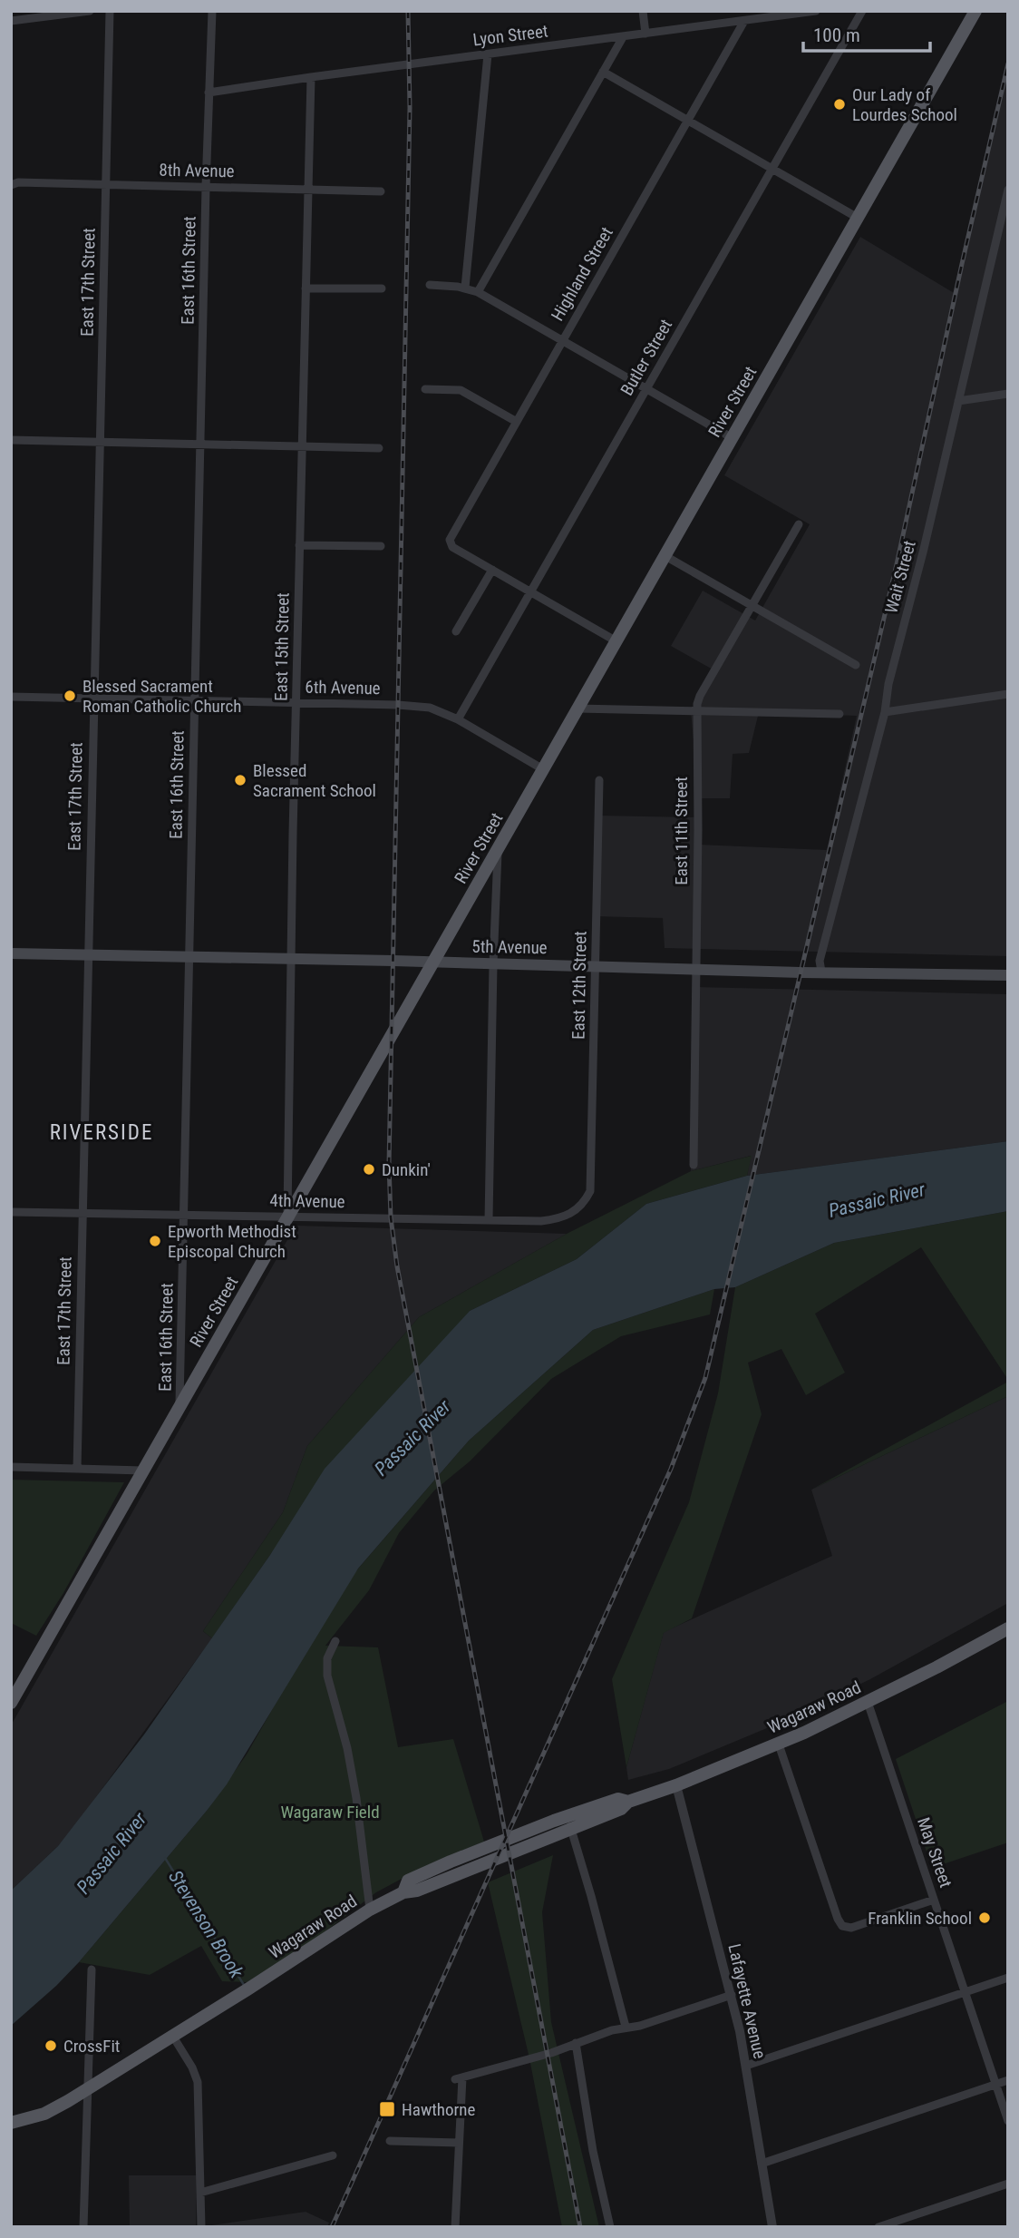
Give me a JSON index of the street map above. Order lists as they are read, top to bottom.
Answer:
{
  "streets": {
    "main road": ["River Street", "5th Avenue", "Wagaraw Road"],
    "street": [
      "Lyon Street",
      "8th Avenue",
      "East 16th Street",
      "Highland Street",
      "East 17th Street",
      "Butler Street",
      "Wait Street",
      "East 15th Street",
      "6th Avenue",
      "East 11th Street",
      "East 12th Street",
      "4th Avenue",
      "May Street",
      "Lafayette Avenue"
    ]
  },
  "crossings": [
    ["Lyon Street", "East 16th Street"],
    ["Lyon Street", "Highland Street"],
    ["Lyon Street", "East 15th Street"],
    ["8th Avenue", "East 16th Street"],
    ["8th Avenue", "East 17th Street"],
    ["8th Avenue", "East 15th Street"],
    ["East 16th Street", "River Street"],
    ["East 16th Street", "6th Avenue"],
    ["East 16th Street", "5th Avenue"],
    ["East 16th Street", "4th Avenue"],
    ["East 17th Street", "6th Avenue"],
    ["East 17th Street", "5th Avenue"],
    ["East 17th Street", "4th Avenue"],
    ["Butler Street", "6th Avenue"],
    ["River Street", "East 15th Street"],
    ["River Street", "6th Avenue"],
    ["River Street", "5th Avenue"],
    ["River Street", "4th Avenue"],
    ["Wait Street", "5th Avenue"],
    ["East 15th Street", "6th Avenue"],
    ["East 15th Street", "5th Avenue"],
    ["East 15th Street", "4th Avenue"],
    ["East 11th Street", "5th Avenue"],
    ["5th Avenue", "East 12th Street"],
    ["East 12th Street", "4th Avenue"],
    ["Wagaraw Road", "May Street"],
    ["Wagaraw Road", "Lafayette Avenue"]
  ],
  "districts": ["RIVERSIDE"],
  "water": ["Passaic River", "Stevenson Brook"],
  "parks": ["Wagaraw Field"],
  "places": {
    "other": [
      "Our Lady of Lourdes School",
      "Blessed Sacrament Roman Catholic Church",
      "Blessed Sacrament School",
      "Dunkin'",
      "Epworth Methodist Episcopal Church",
      "Franklin School",
      "CrossFit"
    ],
    "transit": ["Hawthorne"]
  },
  "scale_bar": "100 m"
}
